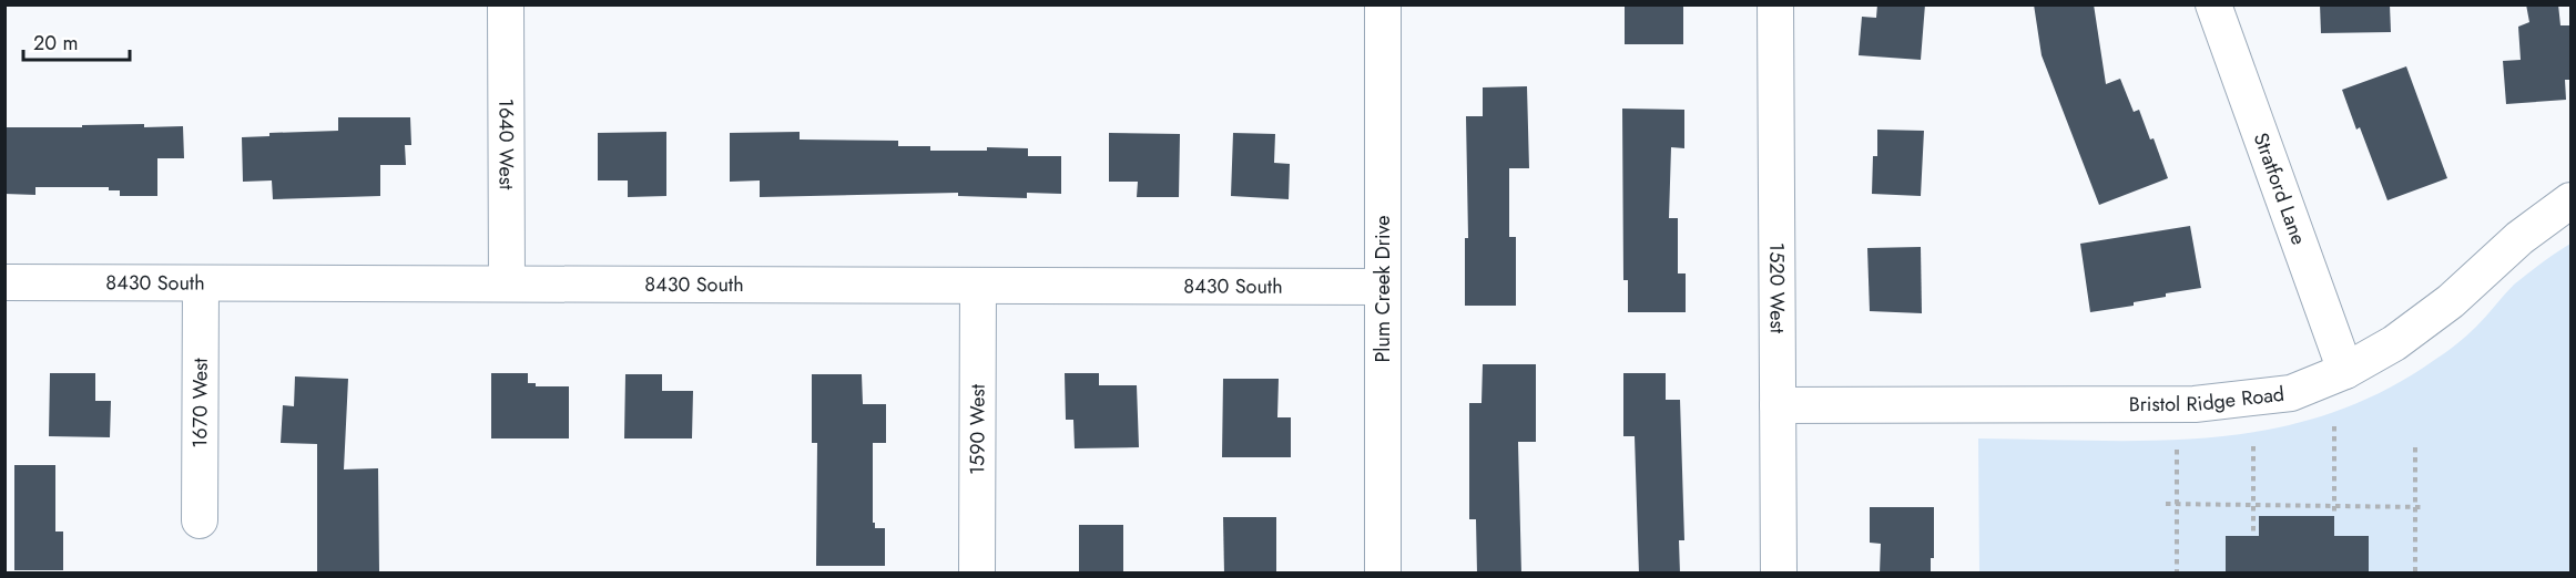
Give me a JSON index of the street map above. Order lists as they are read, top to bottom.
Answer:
{
  "streets": {
    "street": [
      "1640 West",
      "Stratford Lane",
      "8430 South",
      "Plum Creek Drive",
      "1520 West",
      "Bristol Ridge Road",
      "1670 West",
      "1590 West"
    ]
  },
  "crossings": [
    ["1640 West", "8430 South"],
    ["Stratford Lane", "Bristol Ridge Road"],
    ["8430 South", "Plum Creek Drive"],
    ["8430 South", "1670 West"],
    ["8430 South", "1590 West"],
    ["1520 West", "Bristol Ridge Road"]
  ],
  "scale_bar": "20 m"
}
